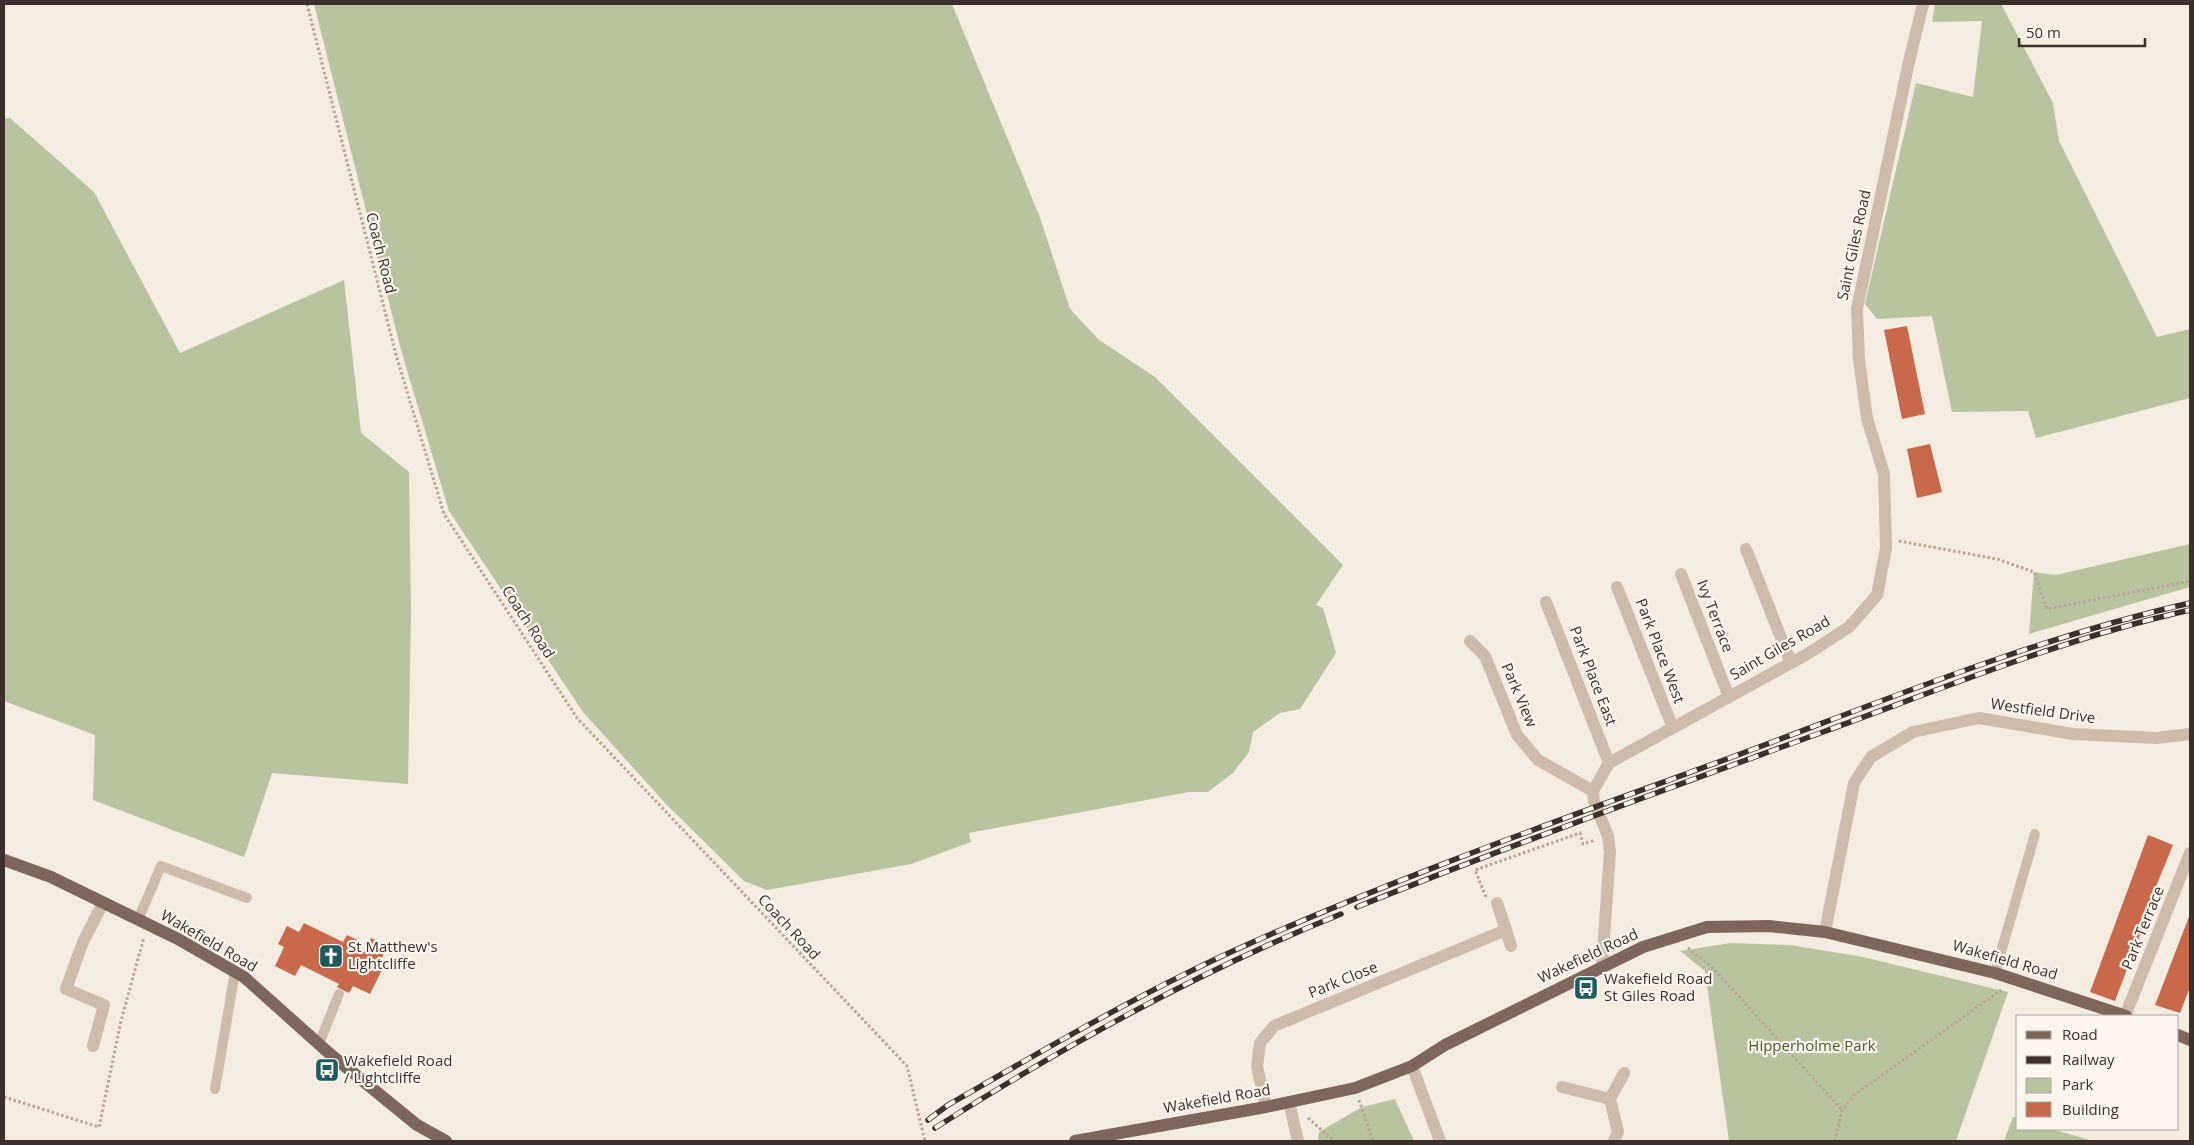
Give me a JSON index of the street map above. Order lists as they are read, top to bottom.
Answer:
{
  "streets": {
    "main road": ["Wakefield Road"],
    "street": [
      "Saint Giles Road",
      "Ivy Terrace",
      "Park Place West",
      "Park Place East",
      "Park View",
      "Westfield Drive",
      "Park Terrace",
      "Park Close"
    ],
    "path": ["Coach Road"]
  },
  "crossings": [
    ["Saint Giles Road", "Ivy Terrace"],
    ["Saint Giles Road", "Park Place West"],
    ["Saint Giles Road", "Park Place East"],
    ["Saint Giles Road", "Park View"],
    ["Westfield Drive", "Wakefield Road"],
    ["Wakefield Road", "Park Close"]
  ],
  "parks": ["Hipperholme Park"],
  "places": {
    "church": ["St Matthew's Lightcliffe"],
    "bus stop": ["Wakefield Road St Giles Road", "Wakefield Road / Lightcliffe"]
  },
  "legend": [
    "Road",
    "Railway",
    "Park",
    "Building"
  ],
  "scale_bar": "50 m"
}
